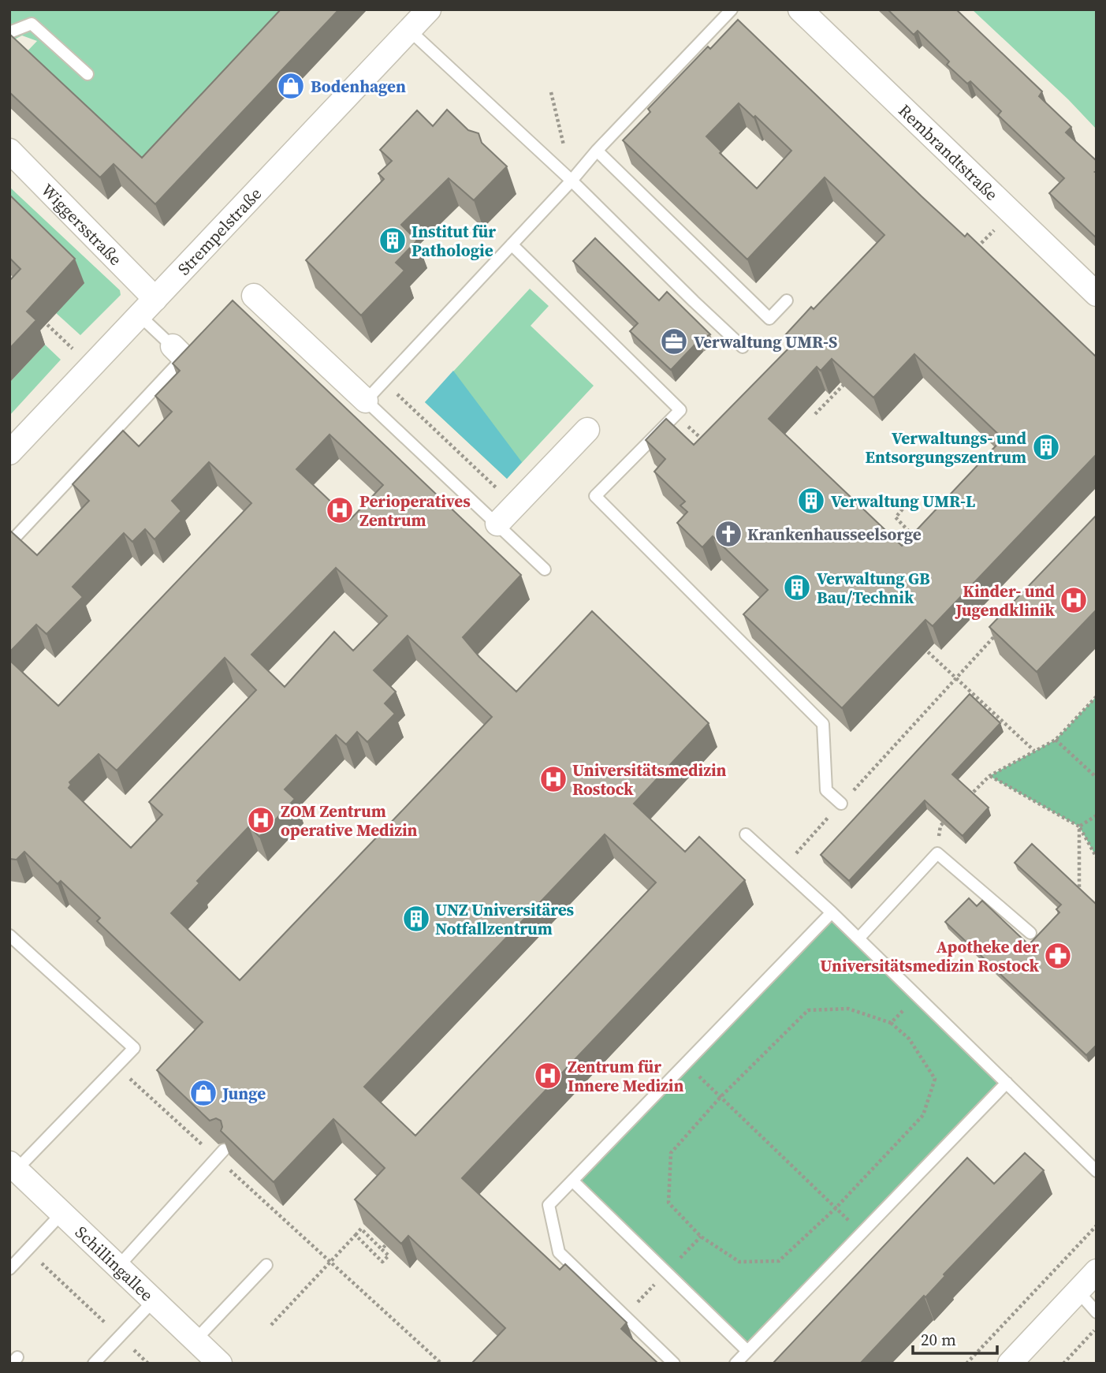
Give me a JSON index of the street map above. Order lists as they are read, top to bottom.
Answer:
{
  "streets": {
    "street": [
      "Rembrandtstraße",
      "Wiggersstraße",
      "Strempelstraße",
      "Schillingallee"
    ]
  },
  "crossings": [
    ["Wiggersstraße", "Strempelstraße"]
  ],
  "places": {
    "shop": ["Bodenhagen", "Junge"],
    "building": [
      "Institut für Pathologie",
      "Verwaltungs- und Entsorgungszentrum",
      "Verwaltung UMR-L",
      "Verwaltung GB Bau/Technik",
      "UNZ Universitäres Notfallzentrum"
    ],
    "office": ["Verwaltung UMR-S"],
    "hospital": [
      "Perioperatives Zentrum",
      "Kinder- und Jugendklinik",
      "Universitätsmedizin Rostock",
      "ZOM Zentrum operative Medizin",
      "Zentrum für Innere Medizin"
    ],
    "church": ["Krankenhausseelsorge"],
    "pharmacy": ["Apotheke der Universitätsmedizin Rostock"]
  },
  "scale_bar": "20 m"
}
